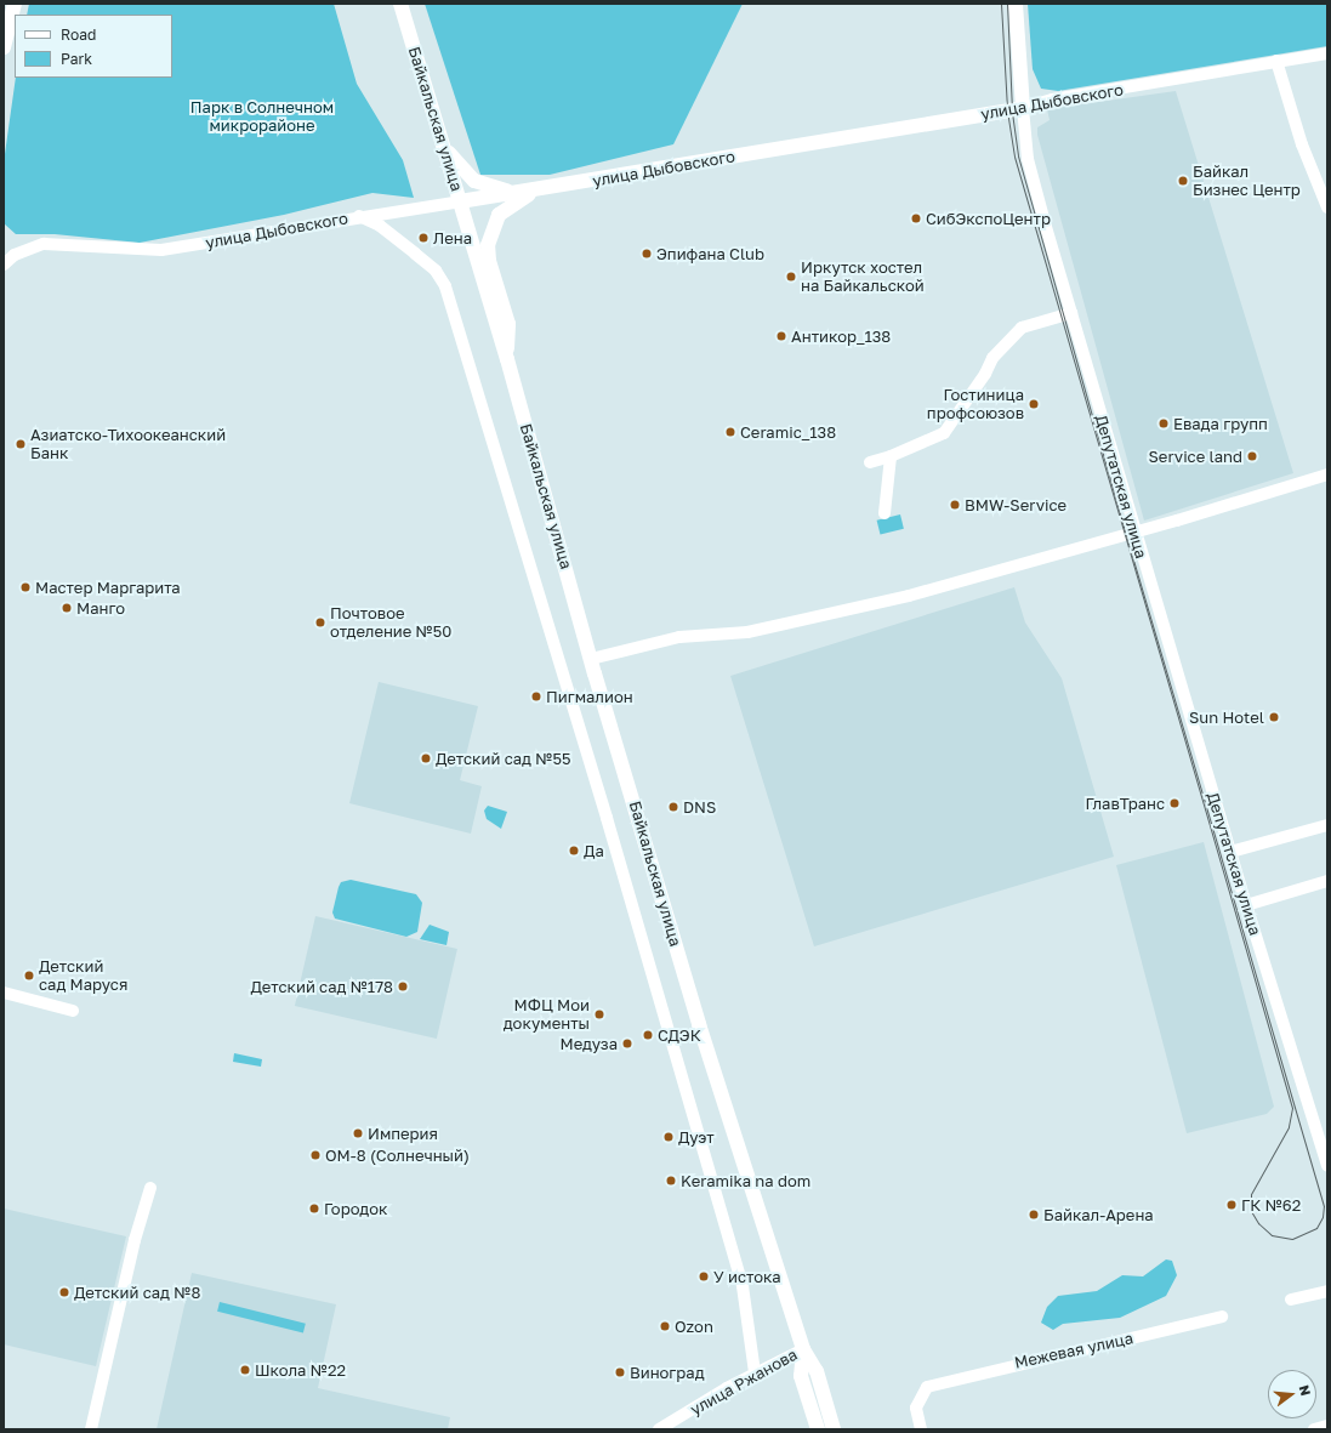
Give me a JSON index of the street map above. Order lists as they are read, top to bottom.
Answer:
{
  "streets": {
    "main road": ["улица Дыбовского", "Байкальская улица", "Депутатская улица"],
    "street": ["Межевая улица", "улица Ржанова"]
  },
  "crossings": [
    ["улица Дыбовского", "Байкальская улица"],
    ["улица Дыбовского", "Депутатская улица"],
    ["Байкальская улица", "улица Ржанова"]
  ],
  "parks": ["Парк в Солнечном микрорайоне"],
  "places": [
    "Байкал Бизнес Центр",
    "СибЭкспоЦентр",
    "Лена",
    "Эпифана Club",
    "Иркутск хостел на Байкальской",
    "Антикор_138",
    "Гостиница профсоюзов",
    "Евада групп",
    "Сeramic_138",
    "Азиатско-Тихоокеанский Банк",
    "Service land",
    "BMW-Service",
    "Мастер Маргарита",
    "Манго",
    "Почтовое отделение №50",
    "Пигмалион",
    "Sun Hotel",
    "Детский сад №55",
    "ГлавТранс",
    "DNS",
    "Да",
    "Детский сад Маруся",
    "Детский сад №178",
    "МФЦ Мои документы",
    "СДЭК",
    "Медуза",
    "Империя",
    "Дуэт",
    "ОМ-8 (Солнечный)",
    "Keramika na dom",
    "ГК №62",
    "Городок",
    "Байкал-Арена",
    "У истока",
    "Детский сад №8",
    "Ozon",
    "Школа №22",
    "Виноград"
  ],
  "legend": ["Road", "Park"],
  "north": "right"
}
